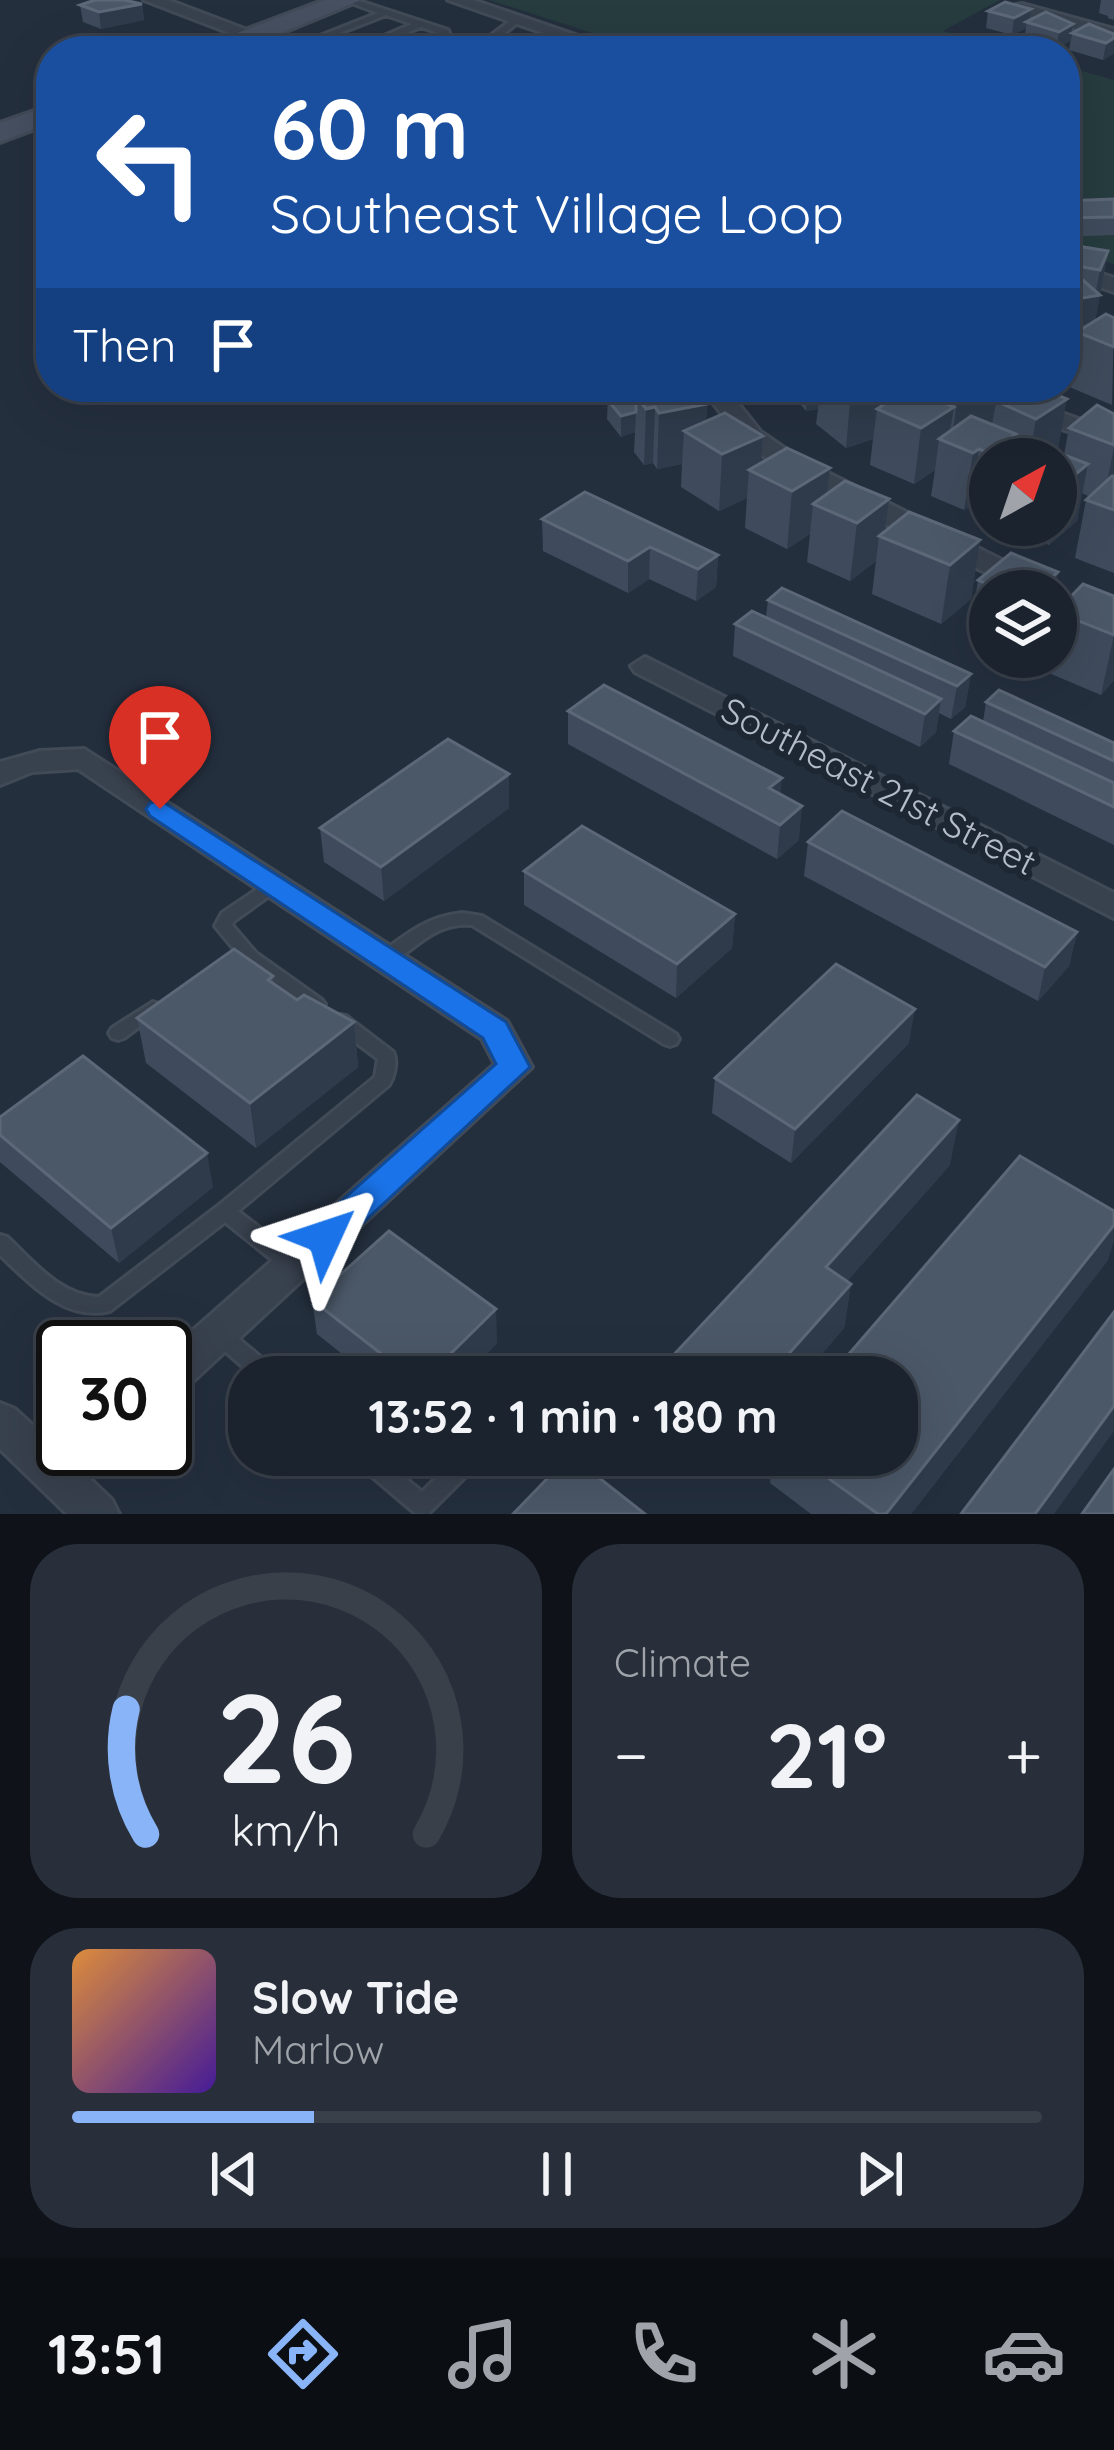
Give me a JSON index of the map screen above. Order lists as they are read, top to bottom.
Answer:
{
  "streets": {
    "street": ["Southeast 21st Street"]
  },
  "north": "top right",
  "page": {
    "turn": ["60 m", "Southeast Village Loop"],
    "then": "Then",
    "limit": "30",
    "trip": "13:52 · 1 min · 180 m",
    "tile": "Climate",
    "heat": ["−", "21°", "+"],
    "song": ["Slow Tide", "Marlow"],
    "tabs": "13:51",
    "gauge": ["26", "km/h"]
  }
}
